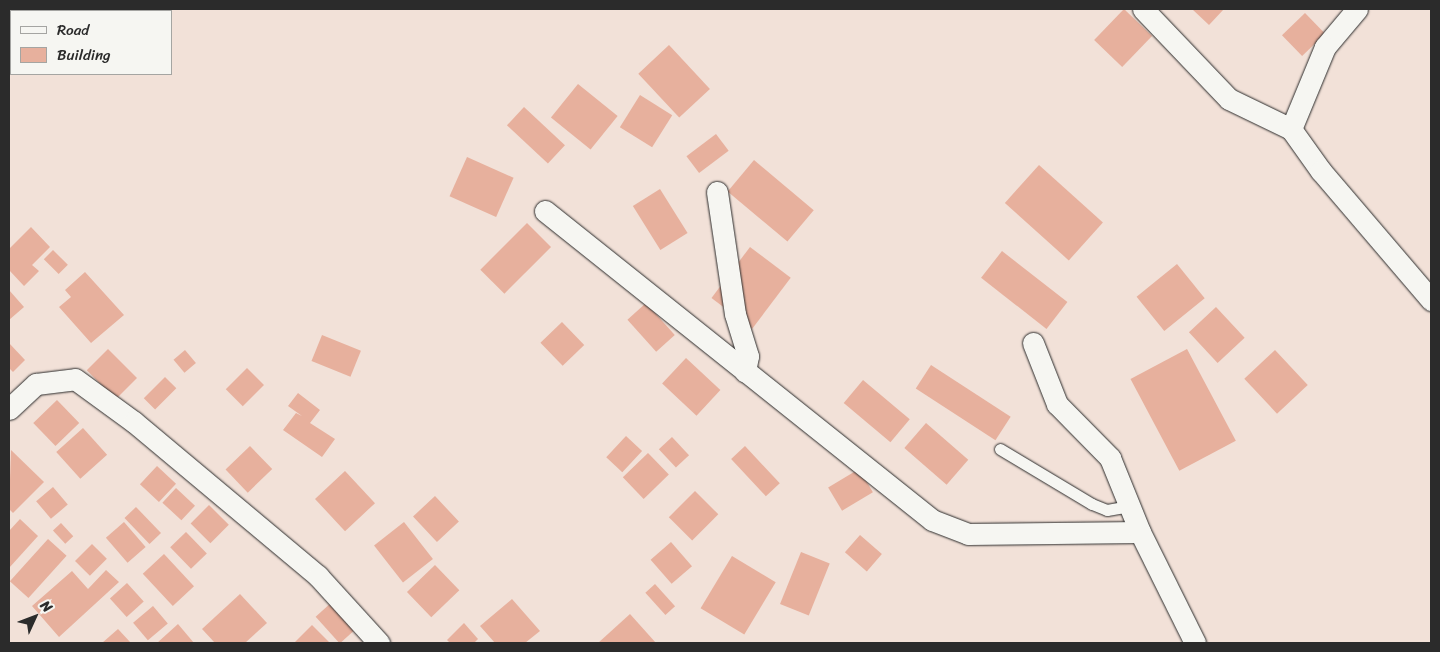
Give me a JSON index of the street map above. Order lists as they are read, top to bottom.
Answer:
{
  "legend": ["Road", "Building"],
  "north": "top right"
}
